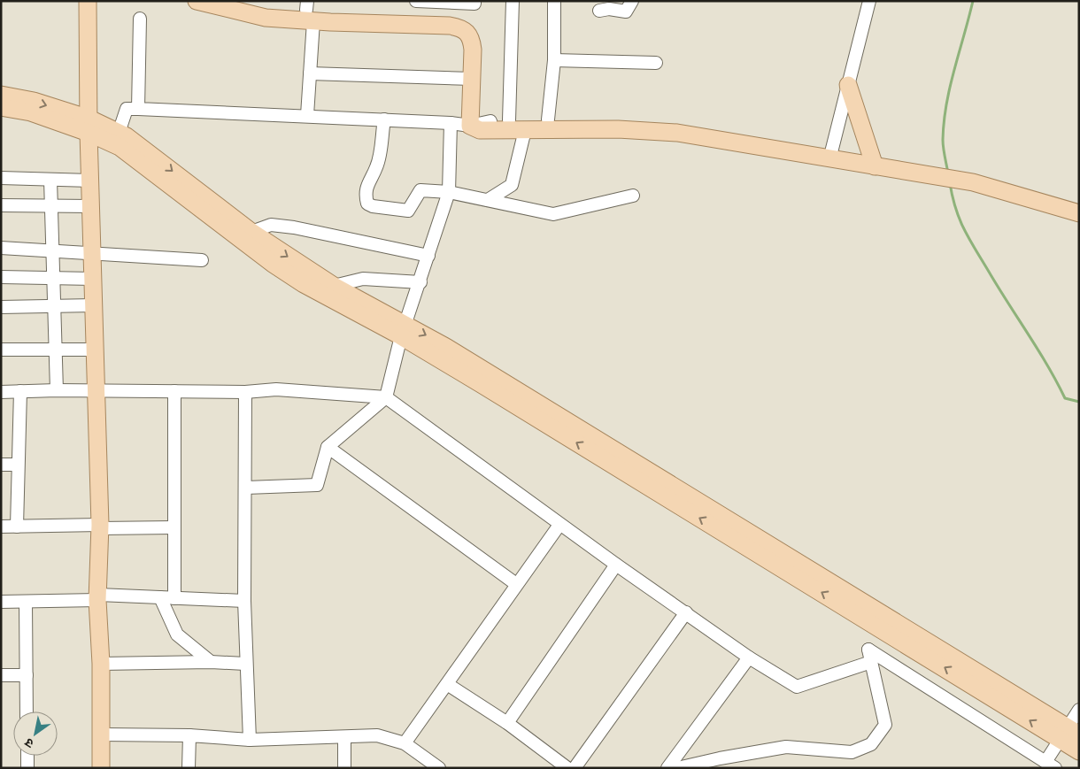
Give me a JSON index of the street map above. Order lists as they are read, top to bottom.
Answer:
{
  "north": "bottom left"
}
